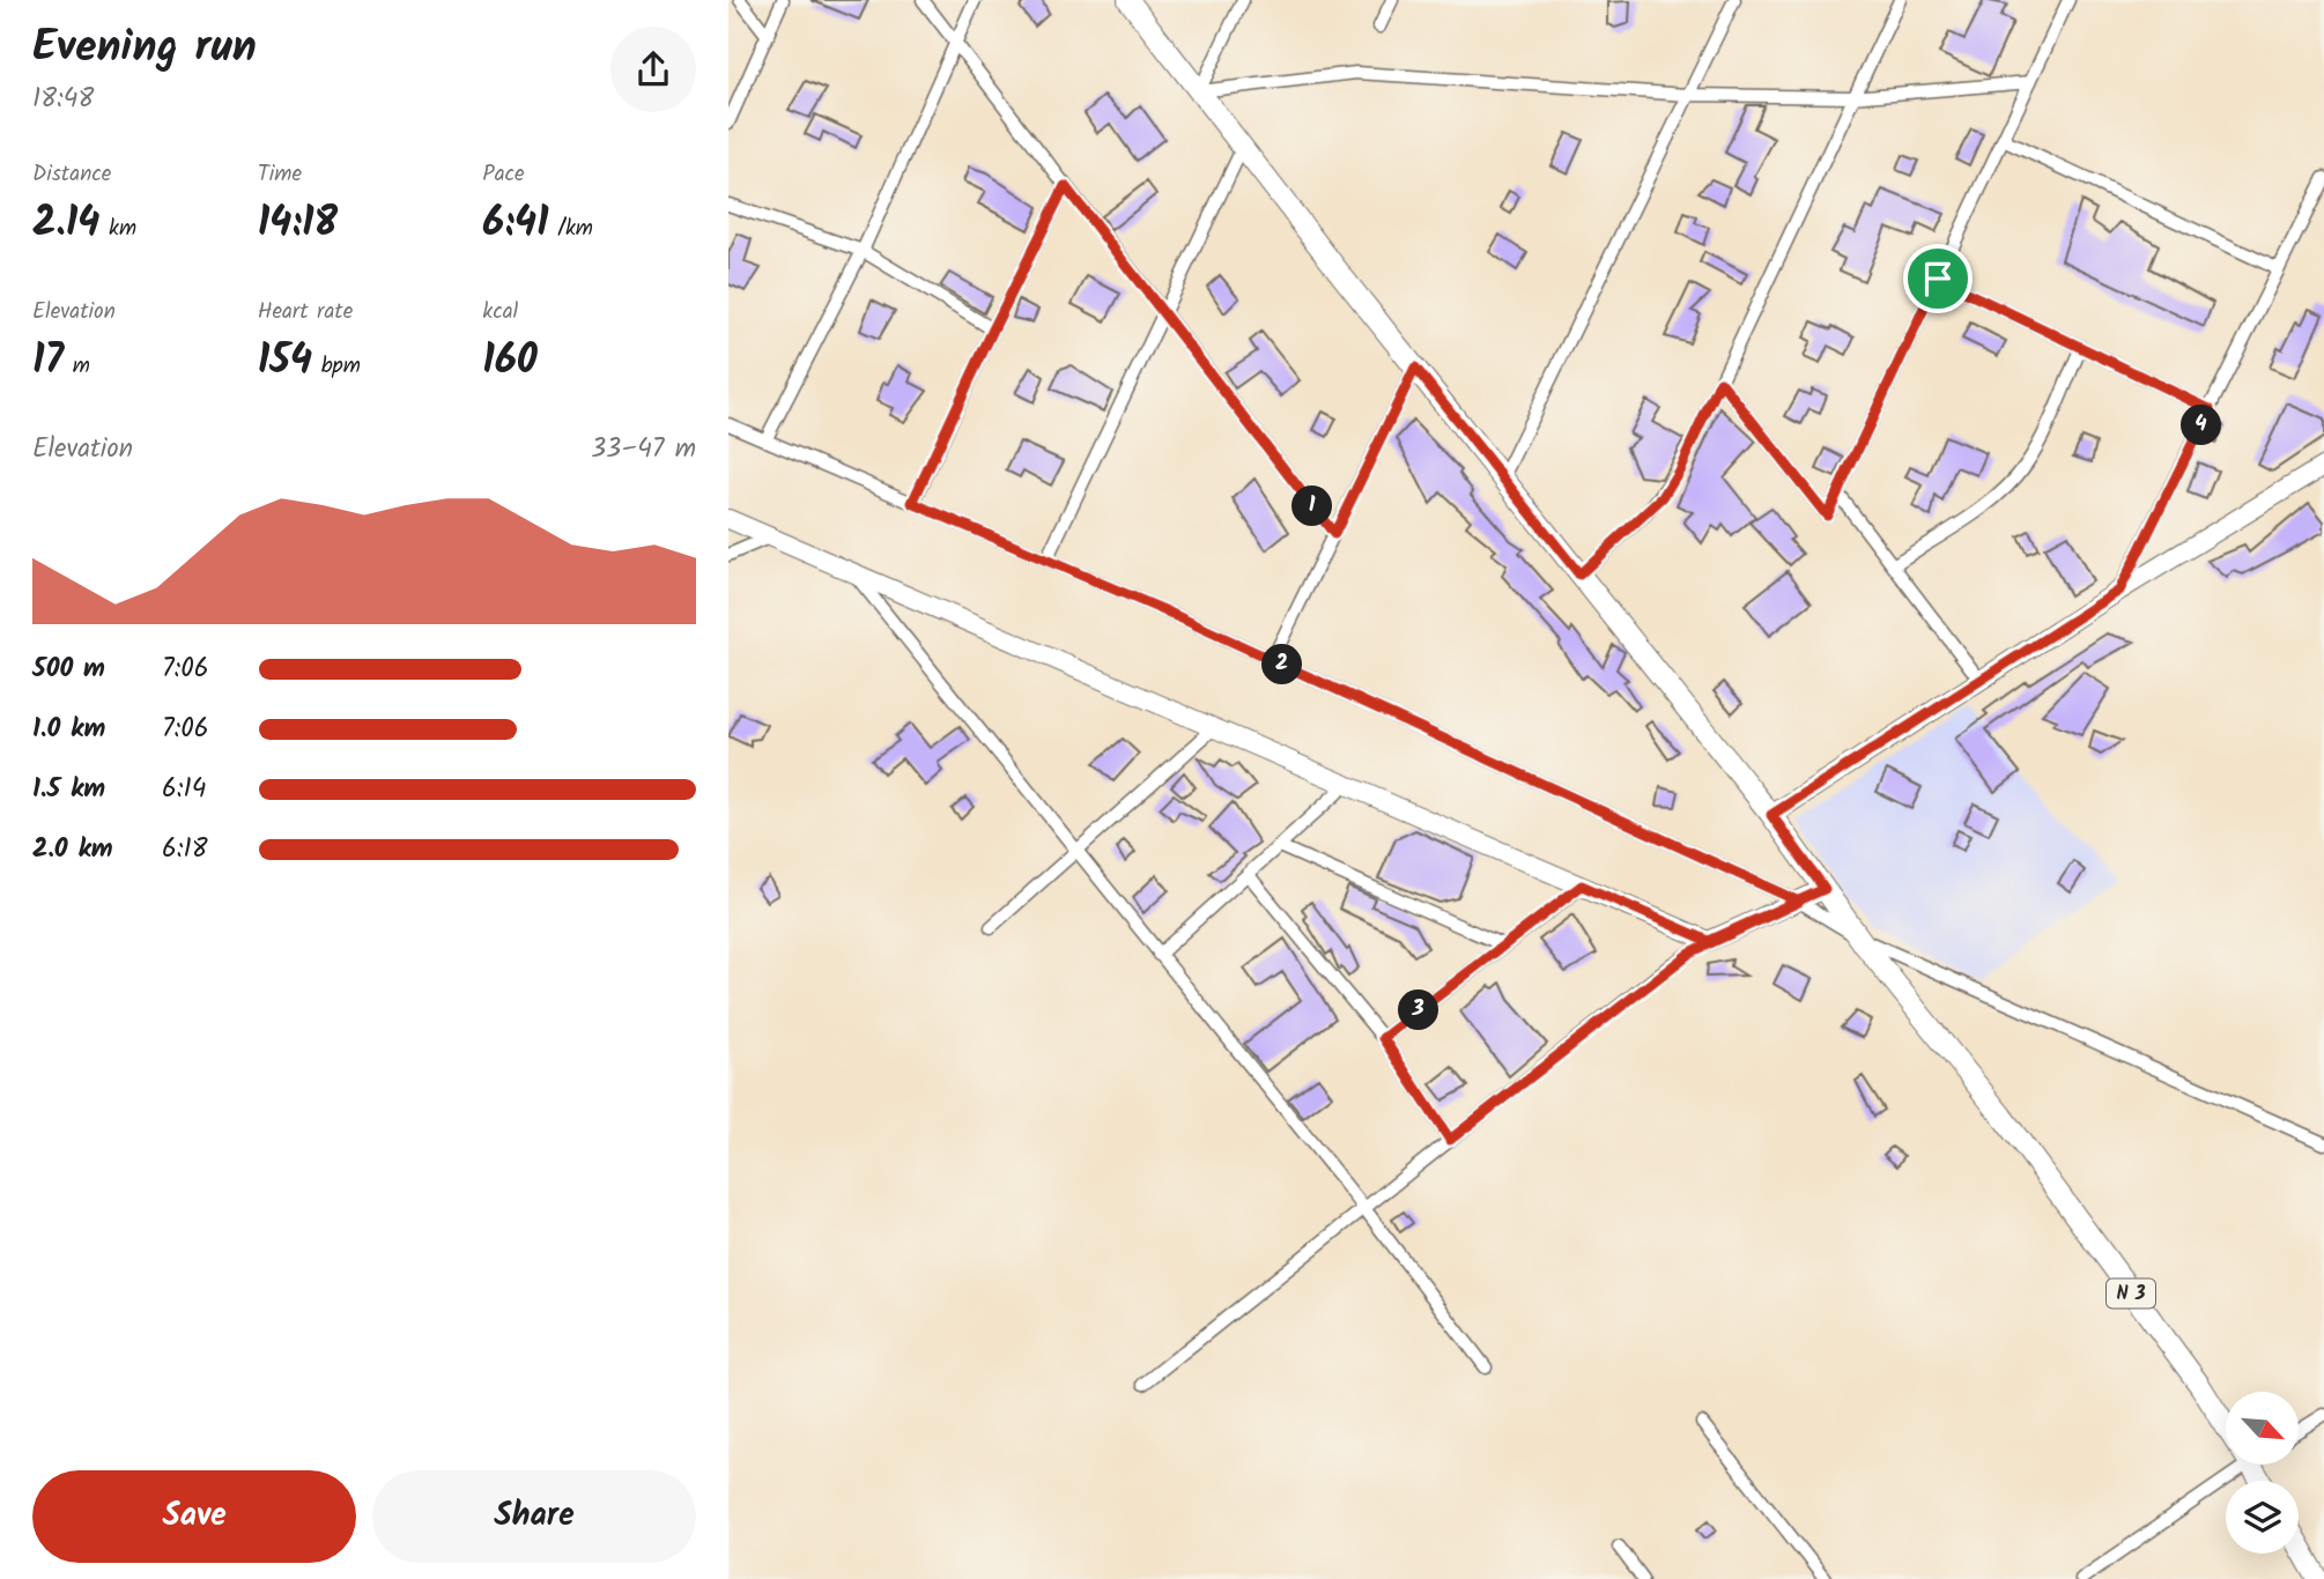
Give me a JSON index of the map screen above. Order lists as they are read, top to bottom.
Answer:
{
  "streets": {
    "main road": ["N 3"]
  },
  "north": "bottom right",
  "page": {
    "heading": ["Evening run", "18:48"],
    "stats": [
      ["Distance", "2.14 km"],
      ["Time", "14:18"],
      ["Pace", "6:41 /km"],
      ["Elevation", "17 m"],
      ["Heart rate", "154 bpm"],
      ["kcal", "160"]
    ],
    "pins": [
      "4",
      "1",
      "2",
      "3"
    ],
    "chart": ["Elevation", "33–47 m"],
    "list": [
      {
        "name": "500 m",
        "note": "7:06"
      },
      {
        "name": "1.0 km",
        "note": "7:06"
      },
      {
        "name": "1.5 km",
        "note": "6:14"
      },
      {
        "name": "2.0 km",
        "note": "6:18"
      }
    ],
    "buttons": ["Save", "Share"]
  }
}
